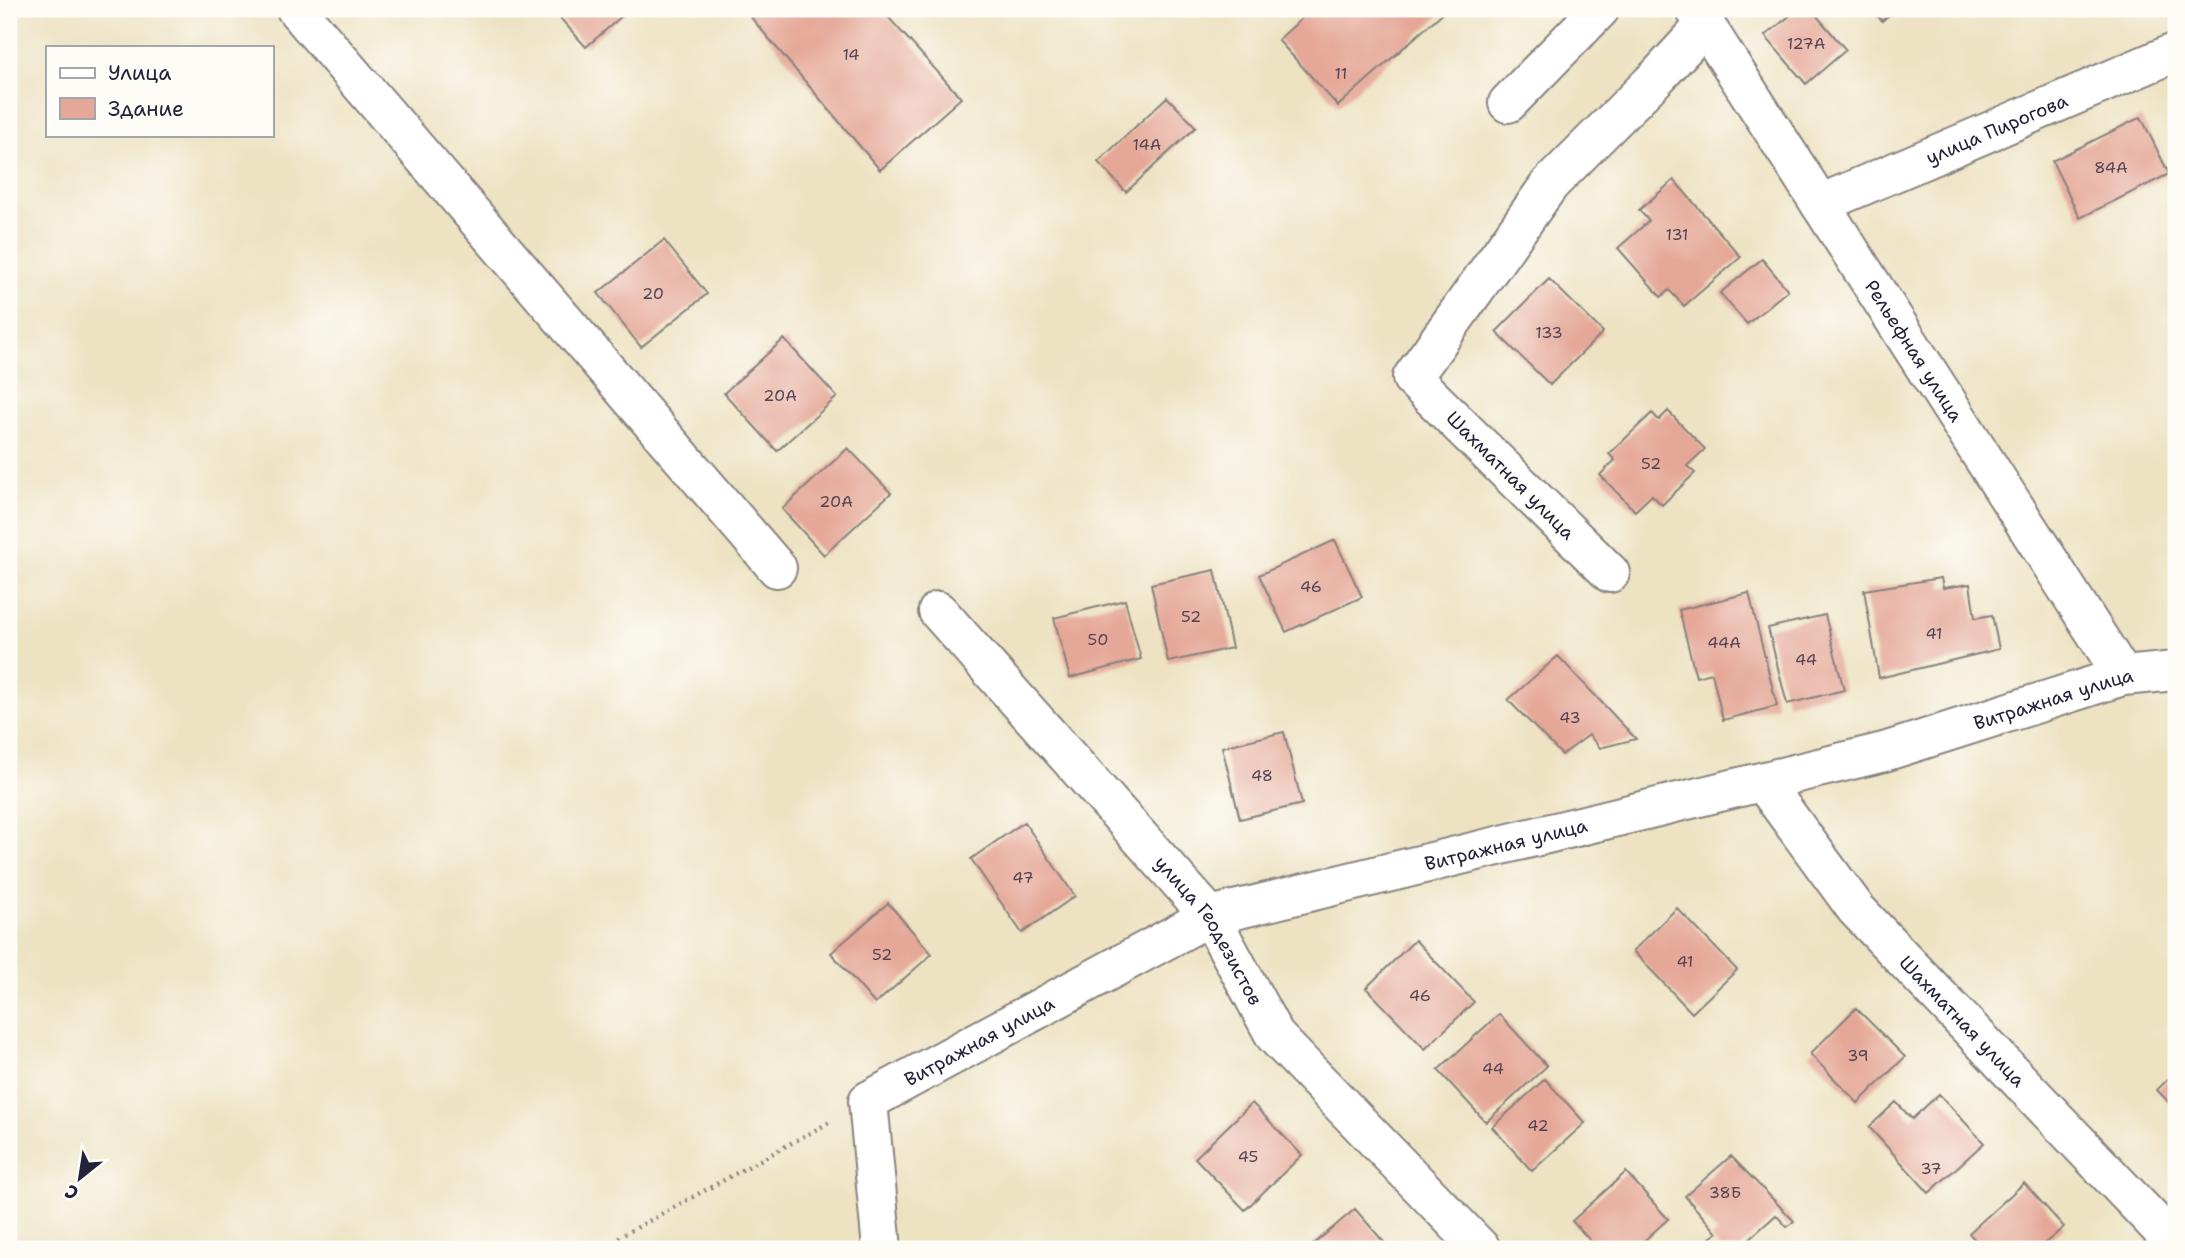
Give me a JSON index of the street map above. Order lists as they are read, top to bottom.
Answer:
{
  "streets": {
    "street": [
      "улица Пирогова",
      "Рельефная улица",
      "Шахматная улица",
      "Витражная улица",
      "улица Геодезистов"
    ]
  },
  "crossings": [
    ["улица Пирогова", "Рельефная улица"],
    ["Рельефная улица", "Шахматная улица"],
    ["Рельефная улица", "Витражная улица"],
    ["Шахматная улица", "Витражная улица"],
    ["Витражная улица", "улица Геодезистов"]
  ],
  "house_numbers": [
    "127А",
    "14",
    "11",
    "14А",
    "84А",
    "131",
    "20",
    "133",
    "20А",
    "52",
    "20А",
    "46",
    "52",
    "41",
    "50",
    "44А",
    "44",
    "43",
    "48",
    "47",
    "52",
    "41",
    "46",
    "39",
    "44",
    "42",
    "45",
    "37",
    "38Б"
  ],
  "legend": ["Улица", "Здание"],
  "north": "bottom left"
}
